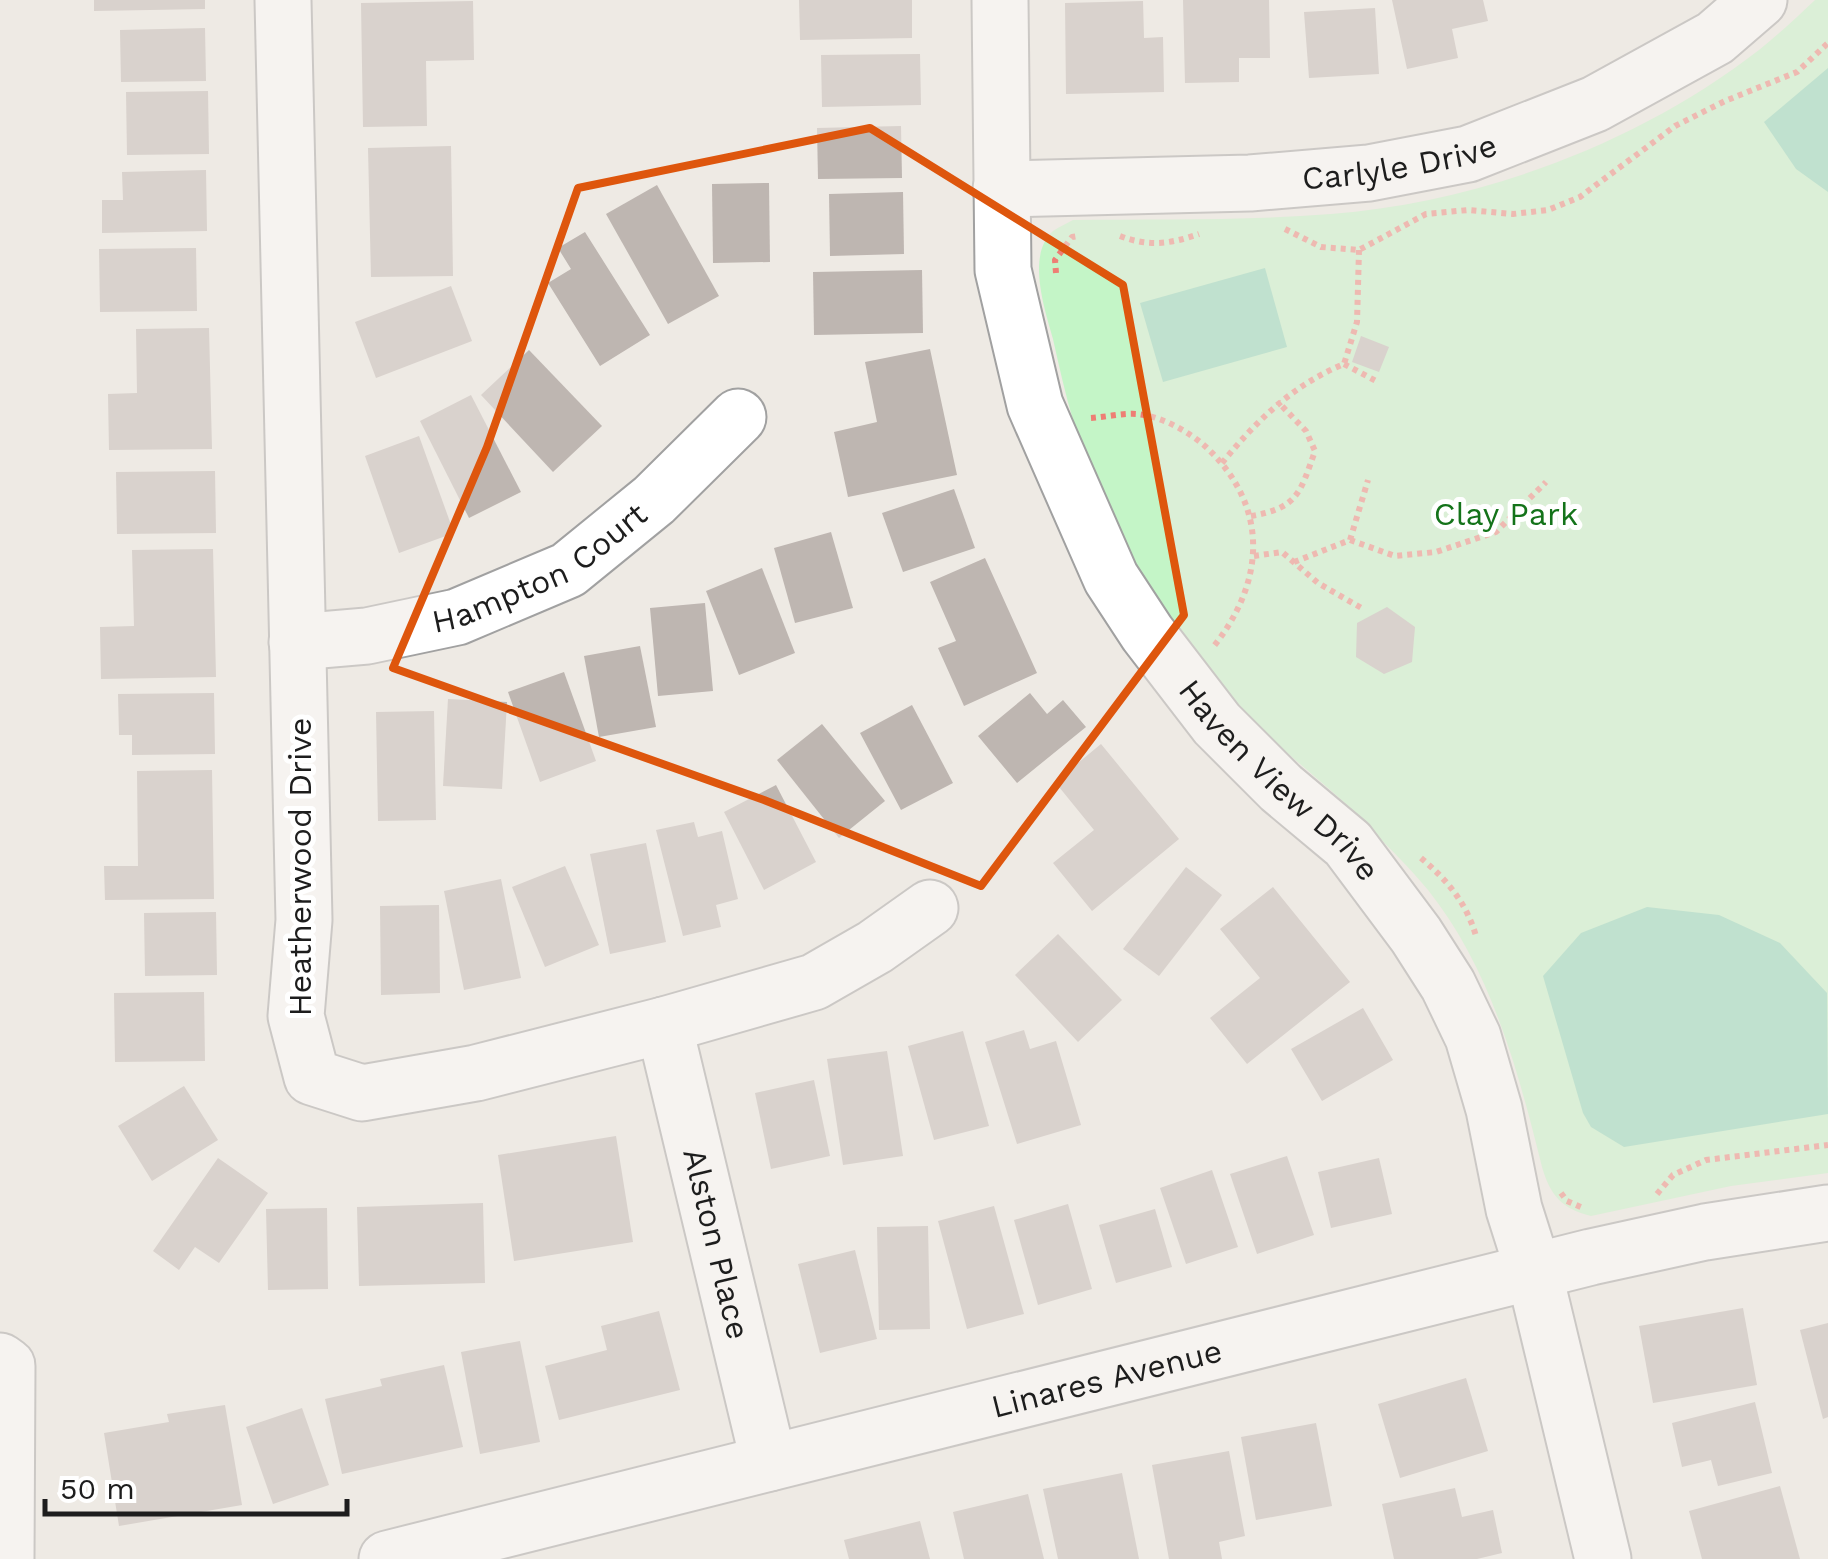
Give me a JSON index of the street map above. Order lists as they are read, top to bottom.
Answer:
{
  "streets": {
    "street": [
      "Carlyle Drive",
      "Hampton Court",
      "Haven View Drive",
      "Heatherwood Drive",
      "Alston Place",
      "Linares Avenue"
    ]
  },
  "crossings": [
    ["Carlyle Drive", "Haven View Drive"],
    ["Hampton Court", "Heatherwood Drive"],
    ["Haven View Drive", "Linares Avenue"],
    ["Heatherwood Drive", "Alston Place"],
    ["Alston Place", "Linares Avenue"]
  ],
  "parks": ["Clay Park"],
  "scale_bar": "50 m"
}
